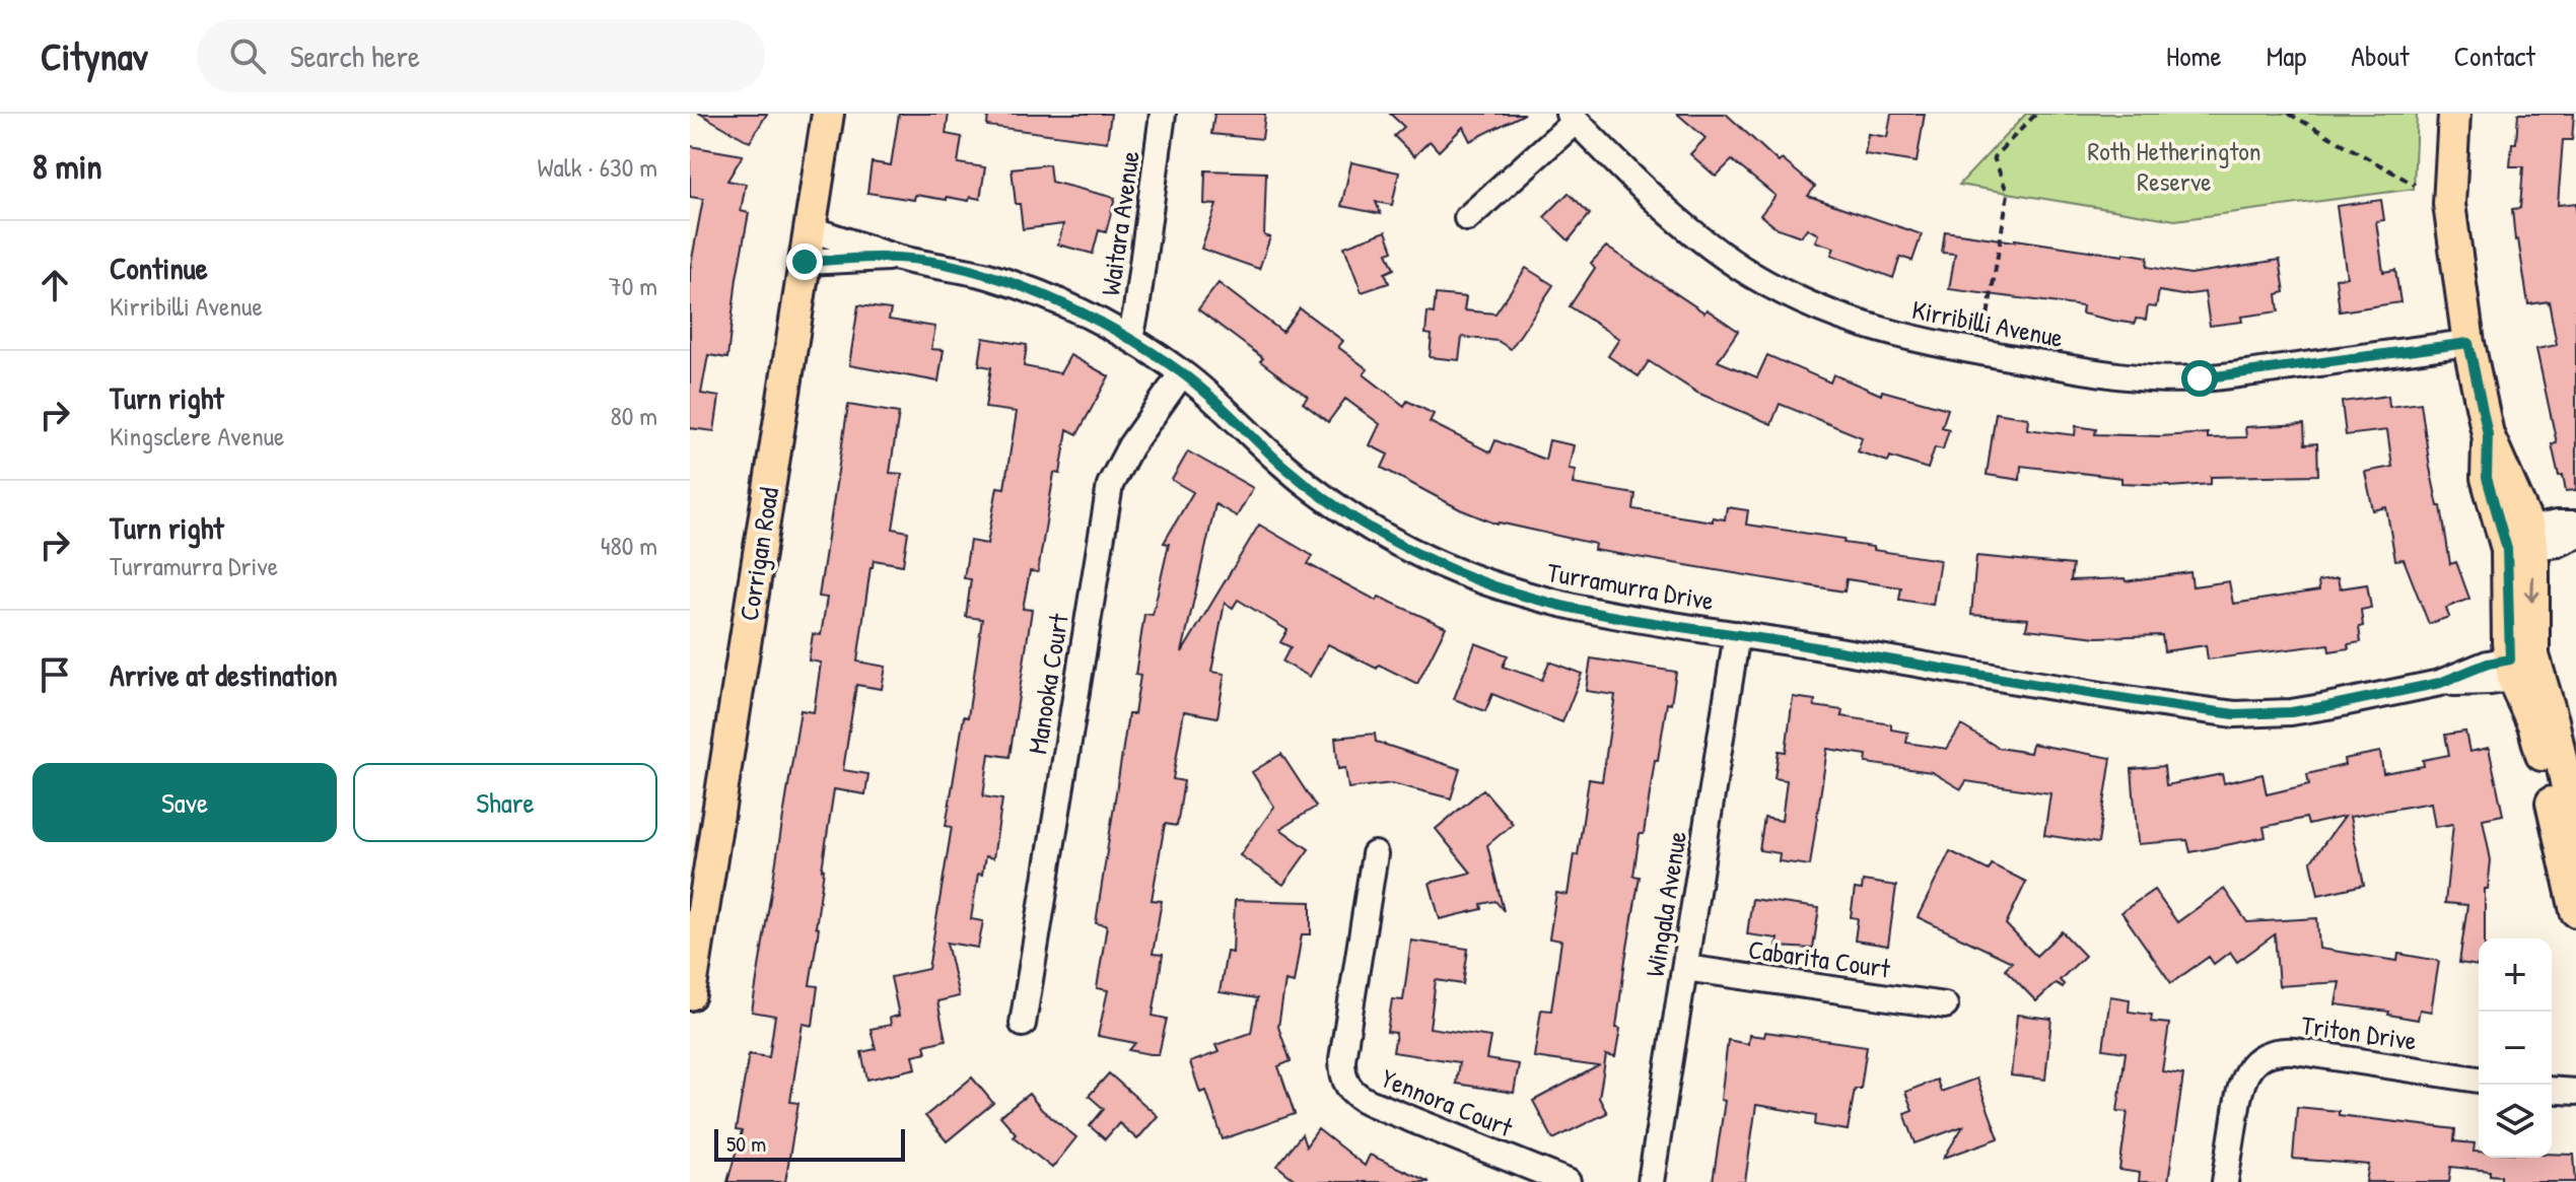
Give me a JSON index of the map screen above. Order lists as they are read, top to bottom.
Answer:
{
  "streets": {
    "main road": ["Corrigan Road"],
    "street": [
      "Waitara Avenue",
      "Kirribilli Avenue",
      "Turramurra Drive",
      "Manooka Court",
      "Wingala Avenue",
      "Cabarita Court",
      "Triton Drive",
      "Yennora Court"
    ]
  },
  "crossings": [
    ["Waitara Avenue", "Turramurra Drive"],
    ["Corrigan Road", "Turramurra Drive"],
    ["Turramurra Drive", "Manooka Court"],
    ["Turramurra Drive", "Wingala Avenue"],
    ["Wingala Avenue", "Cabarita Court"]
  ],
  "parks": ["Roth Hetherington Reserve"],
  "scale_bar": "50 m",
  "page": {
    "header": "Citynav",
    "search": "Search here",
    "nav": [
      "Home",
      "Map",
      "About",
      "Contact"
    ],
    "heading": ["8 min", "Walk · 630 m"],
    "list": [
      ["Continue", "Kirribilli Avenue", "70 m"],
      ["Turn right", "Kingsclere Avenue", "80 m"],
      ["Turn right", "Turramurra Drive", "480 m"],
      "Arrive at destination"
    ],
    "buttons": ["Save", "Share"],
    "map_buttons": ["+", "−"],
    "scale": "50 m"
  }
}
